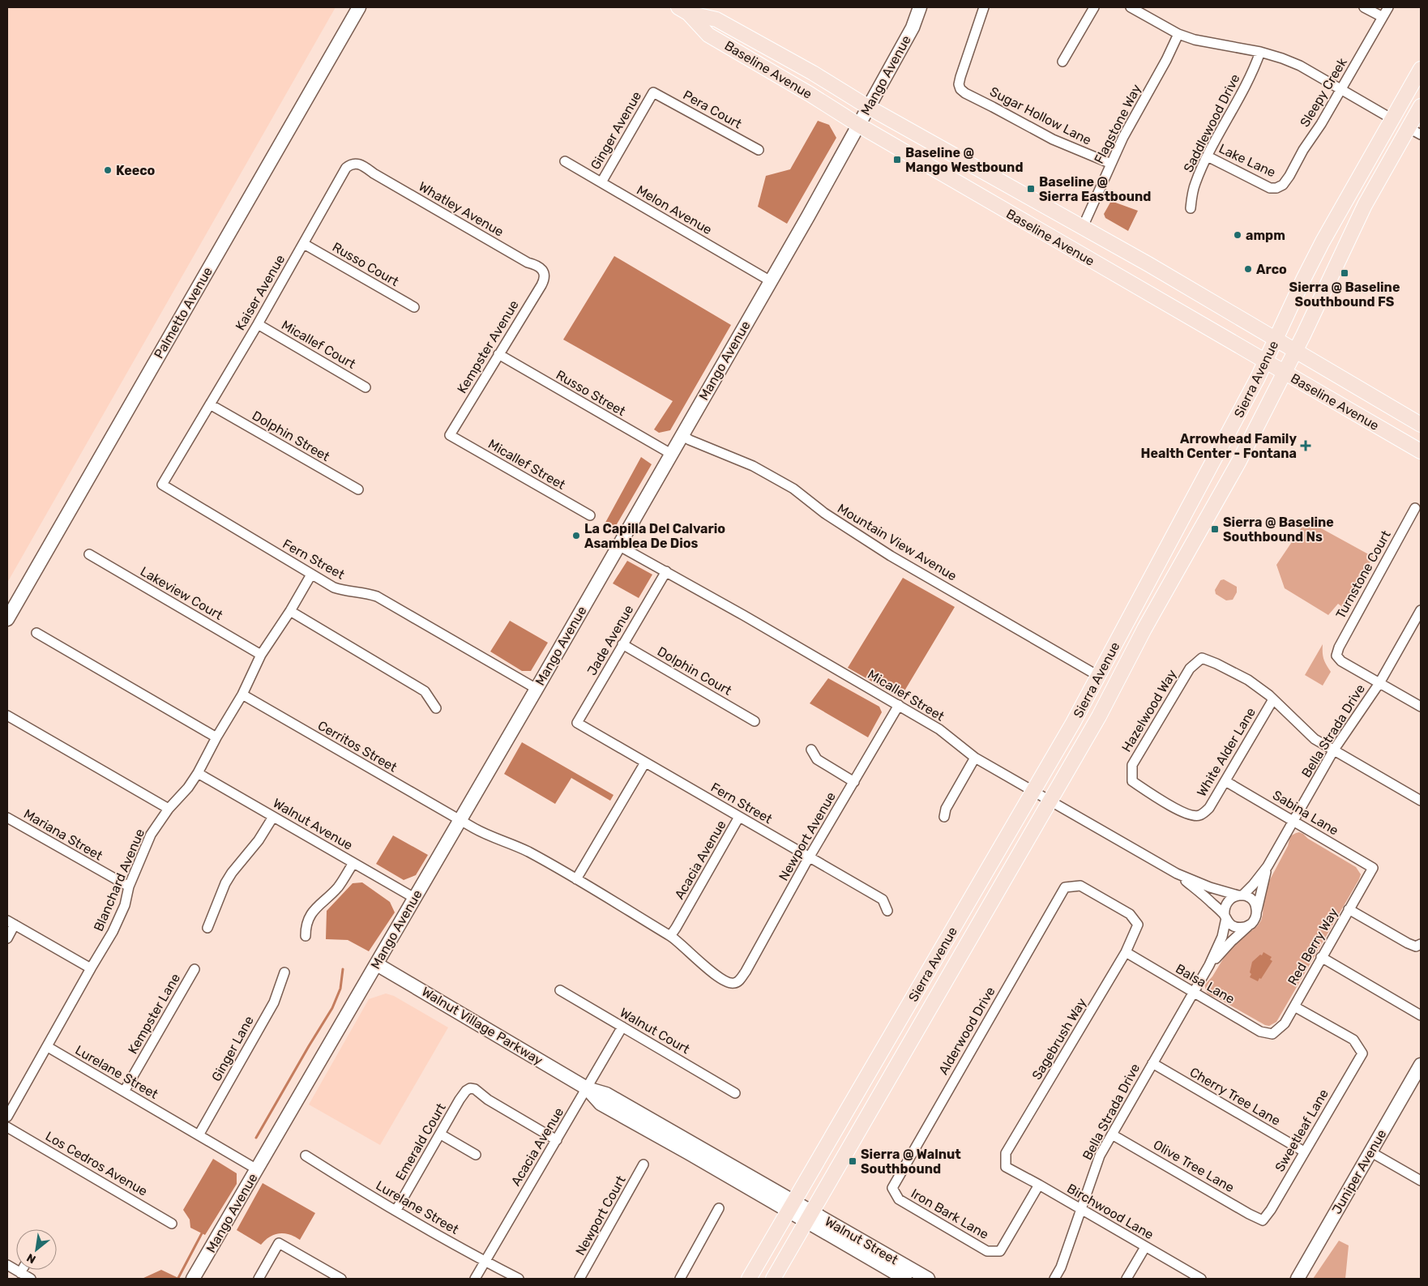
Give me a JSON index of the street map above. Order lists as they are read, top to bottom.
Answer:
{
  "streets": {
    "main road": ["Baseline Avenue", "Sierra Avenue"],
    "street": [
      "Mango Avenue",
      "Sleepy Creek",
      "Pera Court",
      "Sugar Hollow Lane",
      "Saddlewood Drive",
      "Flagstone Way",
      "Ginger Avenue",
      "Lake Lane",
      "Whatley Avenue",
      "Melon Avenue",
      "Russo Court",
      "Kaiser Avenue",
      "Palmetto Avenue",
      "Micallef Court",
      "Kempster Avenue",
      "Russo Street",
      "Dolphin Street",
      "Micallef Street",
      "Mountain View Avenue",
      "Fern Street",
      "Turnstone Court",
      "Lakeview Court",
      "Jade Avenue",
      "Dolphin Court",
      "Hazelwood Way",
      "Bella Strada Drive",
      "Cerritos Street",
      "White Alder Lane",
      "Sabina Lane",
      "Walnut Avenue",
      "Mariana Street",
      "Newport Avenue",
      "Acacia Avenue",
      "Blanchard Avenue",
      "Red Berry Way",
      "Balsa Lane",
      "Kempster Lane",
      "Walnut Village Parkway",
      "Walnut Court",
      "Alderwood Drive",
      "Sagebrush Way",
      "Ginger Lane",
      "Lurelane Street",
      "Cherry Tree Lane",
      "Sweetleaf Lane",
      "Emerald Court",
      "Los Cedros Avenue",
      "Olive Tree Lane",
      "Juniper Avenue",
      "Birchwood Lane",
      "Iron Bark Lane",
      "Newport Court",
      "Walnut Street"
    ]
  },
  "crossings": [
    ["Baseline Avenue", "Mango Avenue"],
    ["Baseline Avenue", "Flagstone Way"],
    ["Baseline Avenue", "Sierra Avenue"],
    ["Mango Avenue", "Melon Avenue"],
    ["Mango Avenue", "Russo Street"],
    ["Mango Avenue", "Micallef Street"],
    ["Mango Avenue", "Mountain View Avenue"],
    ["Mango Avenue", "Fern Street"],
    ["Mango Avenue", "Cerritos Street"],
    ["Mango Avenue", "Walnut Avenue"],
    ["Mango Avenue", "Walnut Village Parkway"],
    ["Mango Avenue", "Lurelane Street"],
    ["Sleepy Creek", "Lake Lane"],
    ["Pera Court", "Ginger Avenue"],
    ["Sugar Hollow Lane", "Flagstone Way"],
    ["Saddlewood Drive", "Lake Lane"],
    ["Ginger Avenue", "Melon Avenue"],
    ["Whatley Avenue", "Kaiser Avenue"],
    ["Whatley Avenue", "Kempster Avenue"],
    ["Russo Court", "Kaiser Avenue"],
    ["Kaiser Avenue", "Micallef Court"],
    ["Kaiser Avenue", "Dolphin Street"],
    ["Kaiser Avenue", "Fern Street"],
    ["Kempster Avenue", "Russo Street"],
    ["Kempster Avenue", "Micallef Street"],
    ["Sierra Avenue", "Micallef Street"],
    ["Sierra Avenue", "Mountain View Avenue"],
    ["Sierra Avenue", "Walnut Village Parkway"],
    ["Sierra Avenue", "Walnut Street"],
    ["Micallef Street", "Jade Avenue"],
    ["Micallef Street", "Bella Strada Drive"],
    ["Micallef Street", "Newport Avenue"],
    ["Fern Street", "Jade Avenue"],
    ["Fern Street", "Newport Avenue"],
    ["Fern Street", "Acacia Avenue"],
    ["Fern Street", "Blanchard Avenue"],
    ["Turnstone Court", "Bella Strada Drive"],
    ["Lakeview Court", "Blanchard Avenue"],
    ["Jade Avenue", "Dolphin Court"],
    ["Hazelwood Way", "White Alder Lane"],
    ["Bella Strada Drive", "Sabina Lane"],
    ["Bella Strada Drive", "Balsa Lane"],
    ["Bella Strada Drive", "Cherry Tree Lane"],
    ["Bella Strada Drive", "Olive Tree Lane"],
    ["Bella Strada Drive", "Birchwood Lane"],
    ["Cerritos Street", "Newport Avenue"],
    ["Cerritos Street", "Acacia Avenue"],
    ["Cerritos Street", "Blanchard Avenue"],
    ["White Alder Lane", "Sabina Lane"],
    ["Sabina Lane", "Red Berry Way"],
    ["Walnut Avenue", "Blanchard Avenue"],
    ["Mariana Street", "Blanchard Avenue"],
    ["Newport Avenue", "Acacia Avenue"],
    ["Acacia Avenue", "Walnut Village Parkway"],
    ["Acacia Avenue", "Walnut Court"],
    ["Acacia Avenue", "Lurelane Street"],
    ["Acacia Avenue", "Emerald Court"],
    ["Blanchard Avenue", "Lurelane Street"],
    ["Red Berry Way", "Balsa Lane"],
    ["Red Berry Way", "Sweetleaf Lane"],
    ["Balsa Lane", "Sagebrush Way"],
    ["Kempster Lane", "Lurelane Street"],
    ["Walnut Village Parkway", "Walnut Street"],
    ["Alderwood Drive", "Sagebrush Way"],
    ["Alderwood Drive", "Iron Bark Lane"],
    ["Sagebrush Way", "Birchwood Lane"],
    ["Ginger Lane", "Lurelane Street"],
    ["Lurelane Street", "Emerald Court"],
    ["Cherry Tree Lane", "Sweetleaf Lane"],
    ["Sweetleaf Lane", "Olive Tree Lane"],
    ["Birchwood Lane", "Iron Bark Lane"]
  ],
  "places": {
    "transit": [
      "Baseline @ Mango Westbound",
      "Baseline @ Sierra Eastbound",
      "Sierra @ Baseline Southbound FS",
      "Sierra @ Baseline Southbound Ns",
      "Sierra @ Walnut Southbound"
    ],
    "other": [
      "Keeco",
      "ampm",
      "Arco",
      "La Capilla Del Calvario Asamblea De Dios"
    ],
    "health": ["Arrowhead Family Health Center - Fontana"]
  },
  "north": "bottom left"
}
